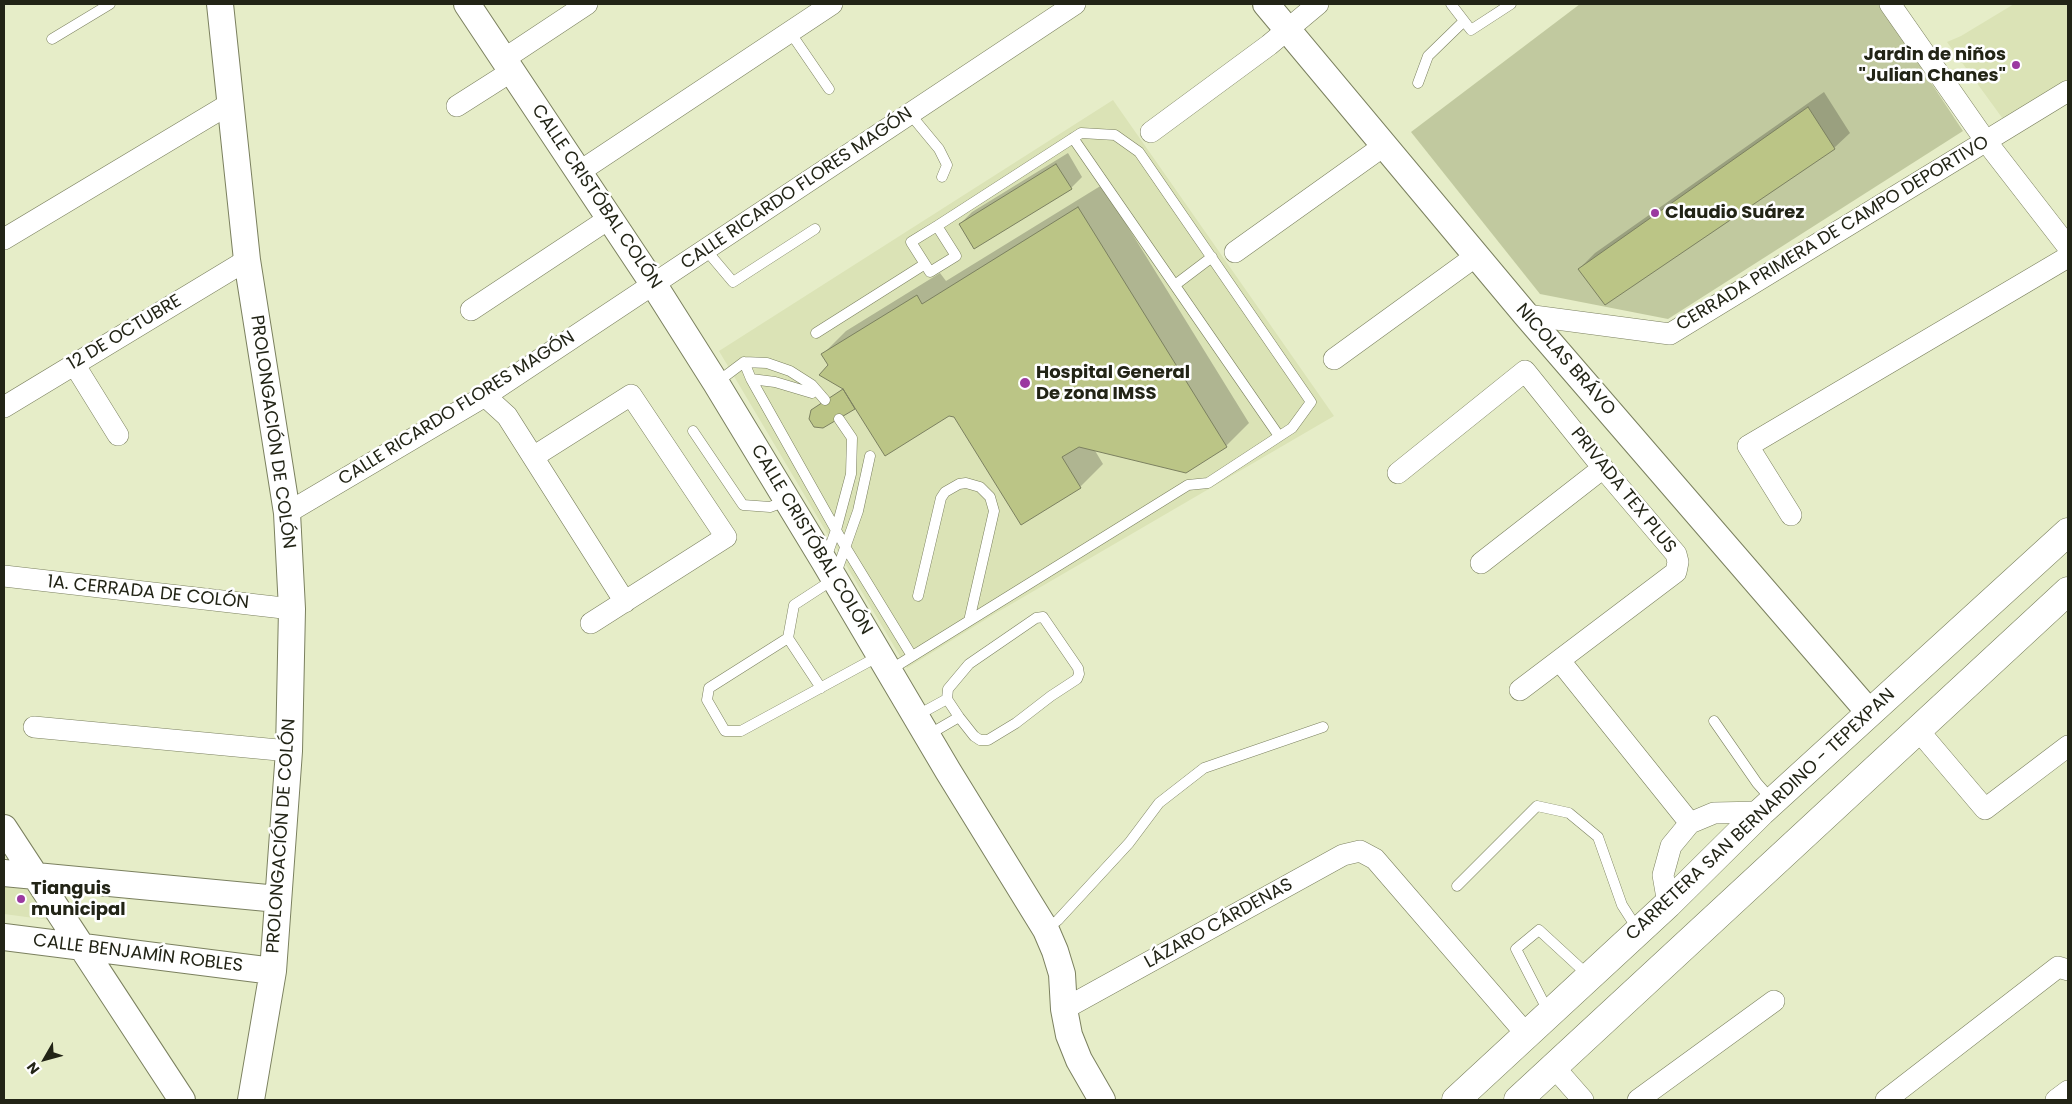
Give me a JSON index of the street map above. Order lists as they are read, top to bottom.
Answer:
{
  "streets": {
    "highway": ["CARRETERA SAN BERNARDINO - TEPEXPAN"],
    "street": [
      "CALLE RICARDO FLORES MAGÓN",
      "CALLE CRISTÓBAL COLÓN",
      "CERRADA PRIMERA DE CAMPO DEPORTIVO",
      "12 DE OCTUBRE",
      "NICOLAS BRÁVO",
      "PROLONGACIÓN DE COLÓN",
      "PRIVADA TEX PLUS",
      "1A. CERRADA DE COLÓN",
      "LÁZARO CÁRDENAS",
      "CALLE BENJAMÍN ROBLES"
    ]
  },
  "crossings": [
    ["CALLE RICARDO FLORES MAGÓN", "CALLE CRISTÓBAL COLÓN"],
    ["CALLE RICARDO FLORES MAGÓN", "PROLONGACIÓN DE COLÓN"],
    ["CALLE CRISTÓBAL COLÓN", "LÁZARO CÁRDENAS"],
    ["CERRADA PRIMERA DE CAMPO DEPORTIVO", "NICOLAS BRÁVO"],
    ["12 DE OCTUBRE", "PROLONGACIÓN DE COLÓN"],
    ["NICOLAS BRÁVO", "CARRETERA SAN BERNARDINO - TEPEXPAN"],
    ["PROLONGACIÓN DE COLÓN", "1A. CERRADA DE COLÓN"],
    ["PROLONGACIÓN DE COLÓN", "CALLE BENJAMÍN ROBLES"],
    ["CARRETERA SAN BERNARDINO - TEPEXPAN", "LÁZARO CÁRDENAS"]
  ],
  "places": [
    "Jardìn de niños \"Julian Chanes\"",
    "Claudio Suárez",
    "Hospital General De zona IMSS",
    "Tianguis municipal"
  ],
  "north": "bottom left"
}
